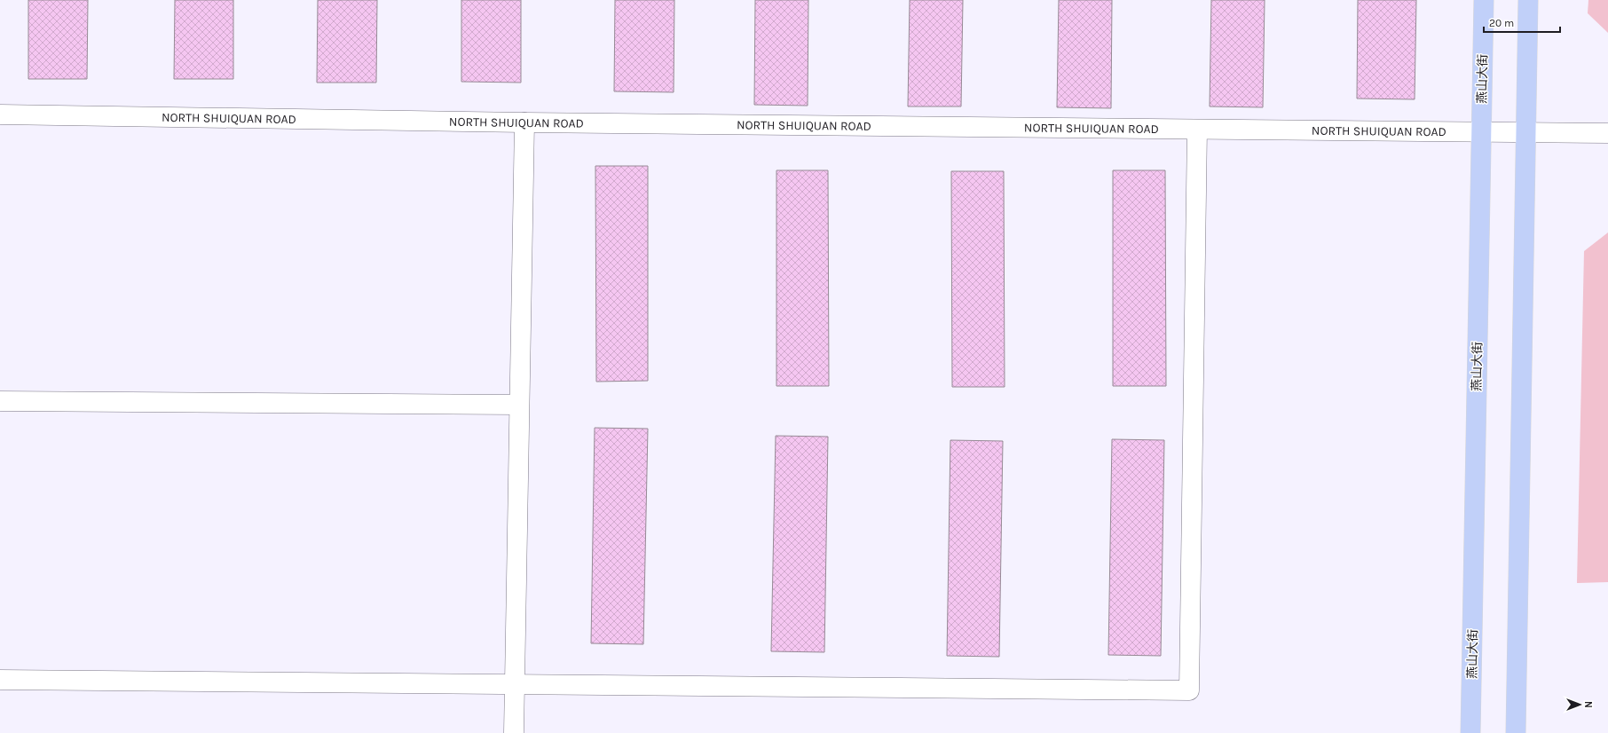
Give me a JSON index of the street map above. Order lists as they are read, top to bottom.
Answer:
{
  "streets": {
    "main road": ["燕山大街"],
    "street": ["NORTH SHUIQUAN ROAD"]
  },
  "crossings": [
    ["燕山大街", "NORTH SHUIQUAN ROAD"]
  ],
  "scale_bar": "20 m",
  "north": "right"
}
